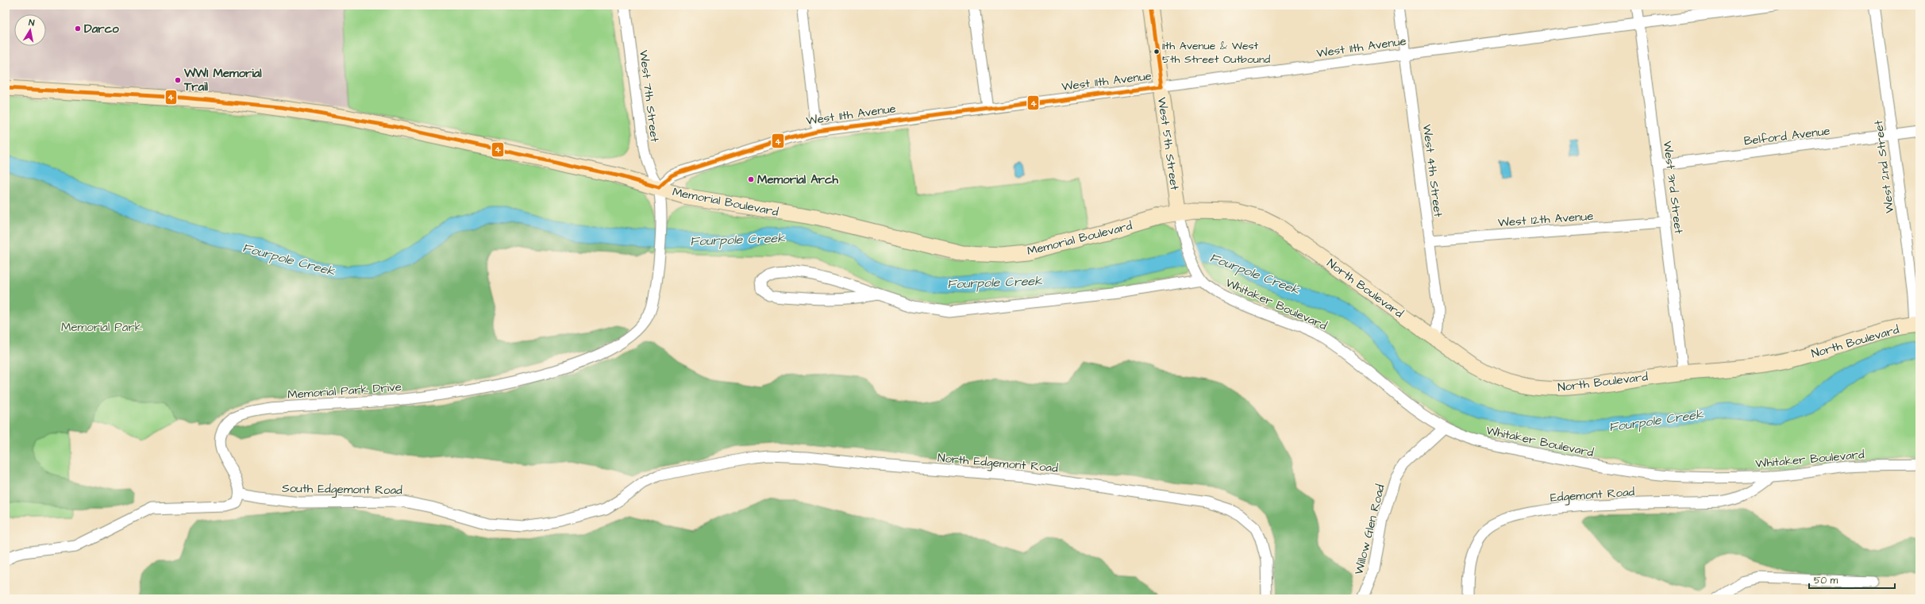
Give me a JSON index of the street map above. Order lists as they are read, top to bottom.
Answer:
{
  "streets": {
    "street": [
      "West 11th Avenue",
      "West 7th Street",
      "Belford Avenue",
      "West 5th Street",
      "West 2nd Street",
      "West 4th Street",
      "West 3rd Street",
      "Memorial Boulevard",
      "West 12th Avenue",
      "North Boulevard",
      "Whitaker Boulevard",
      "Memorial Park Drive",
      "North Edgemont Road",
      "South Edgemont Road",
      "Edgemont Road",
      "Willow Glen Road"
    ]
  },
  "crossings": [
    ["West 11th Avenue", "West 7th Street"],
    ["West 11th Avenue", "West 5th Street"],
    ["West 11th Avenue", "West 4th Street"],
    ["West 11th Avenue", "West 3rd Street"],
    ["West 11th Avenue", "Memorial Boulevard"],
    ["West 11th Avenue", "Memorial Park Drive"],
    ["West 7th Street", "Memorial Boulevard"],
    ["West 7th Street", "Memorial Park Drive"],
    ["Belford Avenue", "West 2nd Street"],
    ["Belford Avenue", "West 3rd Street"],
    ["West 5th Street", "Memorial Boulevard"],
    ["West 5th Street", "North Boulevard"],
    ["West 5th Street", "Whitaker Boulevard"],
    ["West 2nd Street", "North Boulevard"],
    ["West 4th Street", "West 12th Avenue"],
    ["West 4th Street", "North Boulevard"],
    ["West 3rd Street", "West 12th Avenue"],
    ["West 3rd Street", "North Boulevard"],
    ["Memorial Boulevard", "North Boulevard"],
    ["Memorial Boulevard", "Memorial Park Drive"],
    ["Whitaker Boulevard", "Edgemont Road"],
    ["Whitaker Boulevard", "Willow Glen Road"],
    ["Memorial Park Drive", "South Edgemont Road"],
    ["North Edgemont Road", "South Edgemont Road"]
  ],
  "water": ["Fourpole Creek"],
  "parks": ["Memorial Park"],
  "places": [
    "Darco",
    "11th Avenue & West 5th Street Outbound",
    "WWI Memorial Trail",
    "Memorial Arch"
  ],
  "lines": ["transit line 4"],
  "scale_bar": "50 m",
  "north": "top"
}
